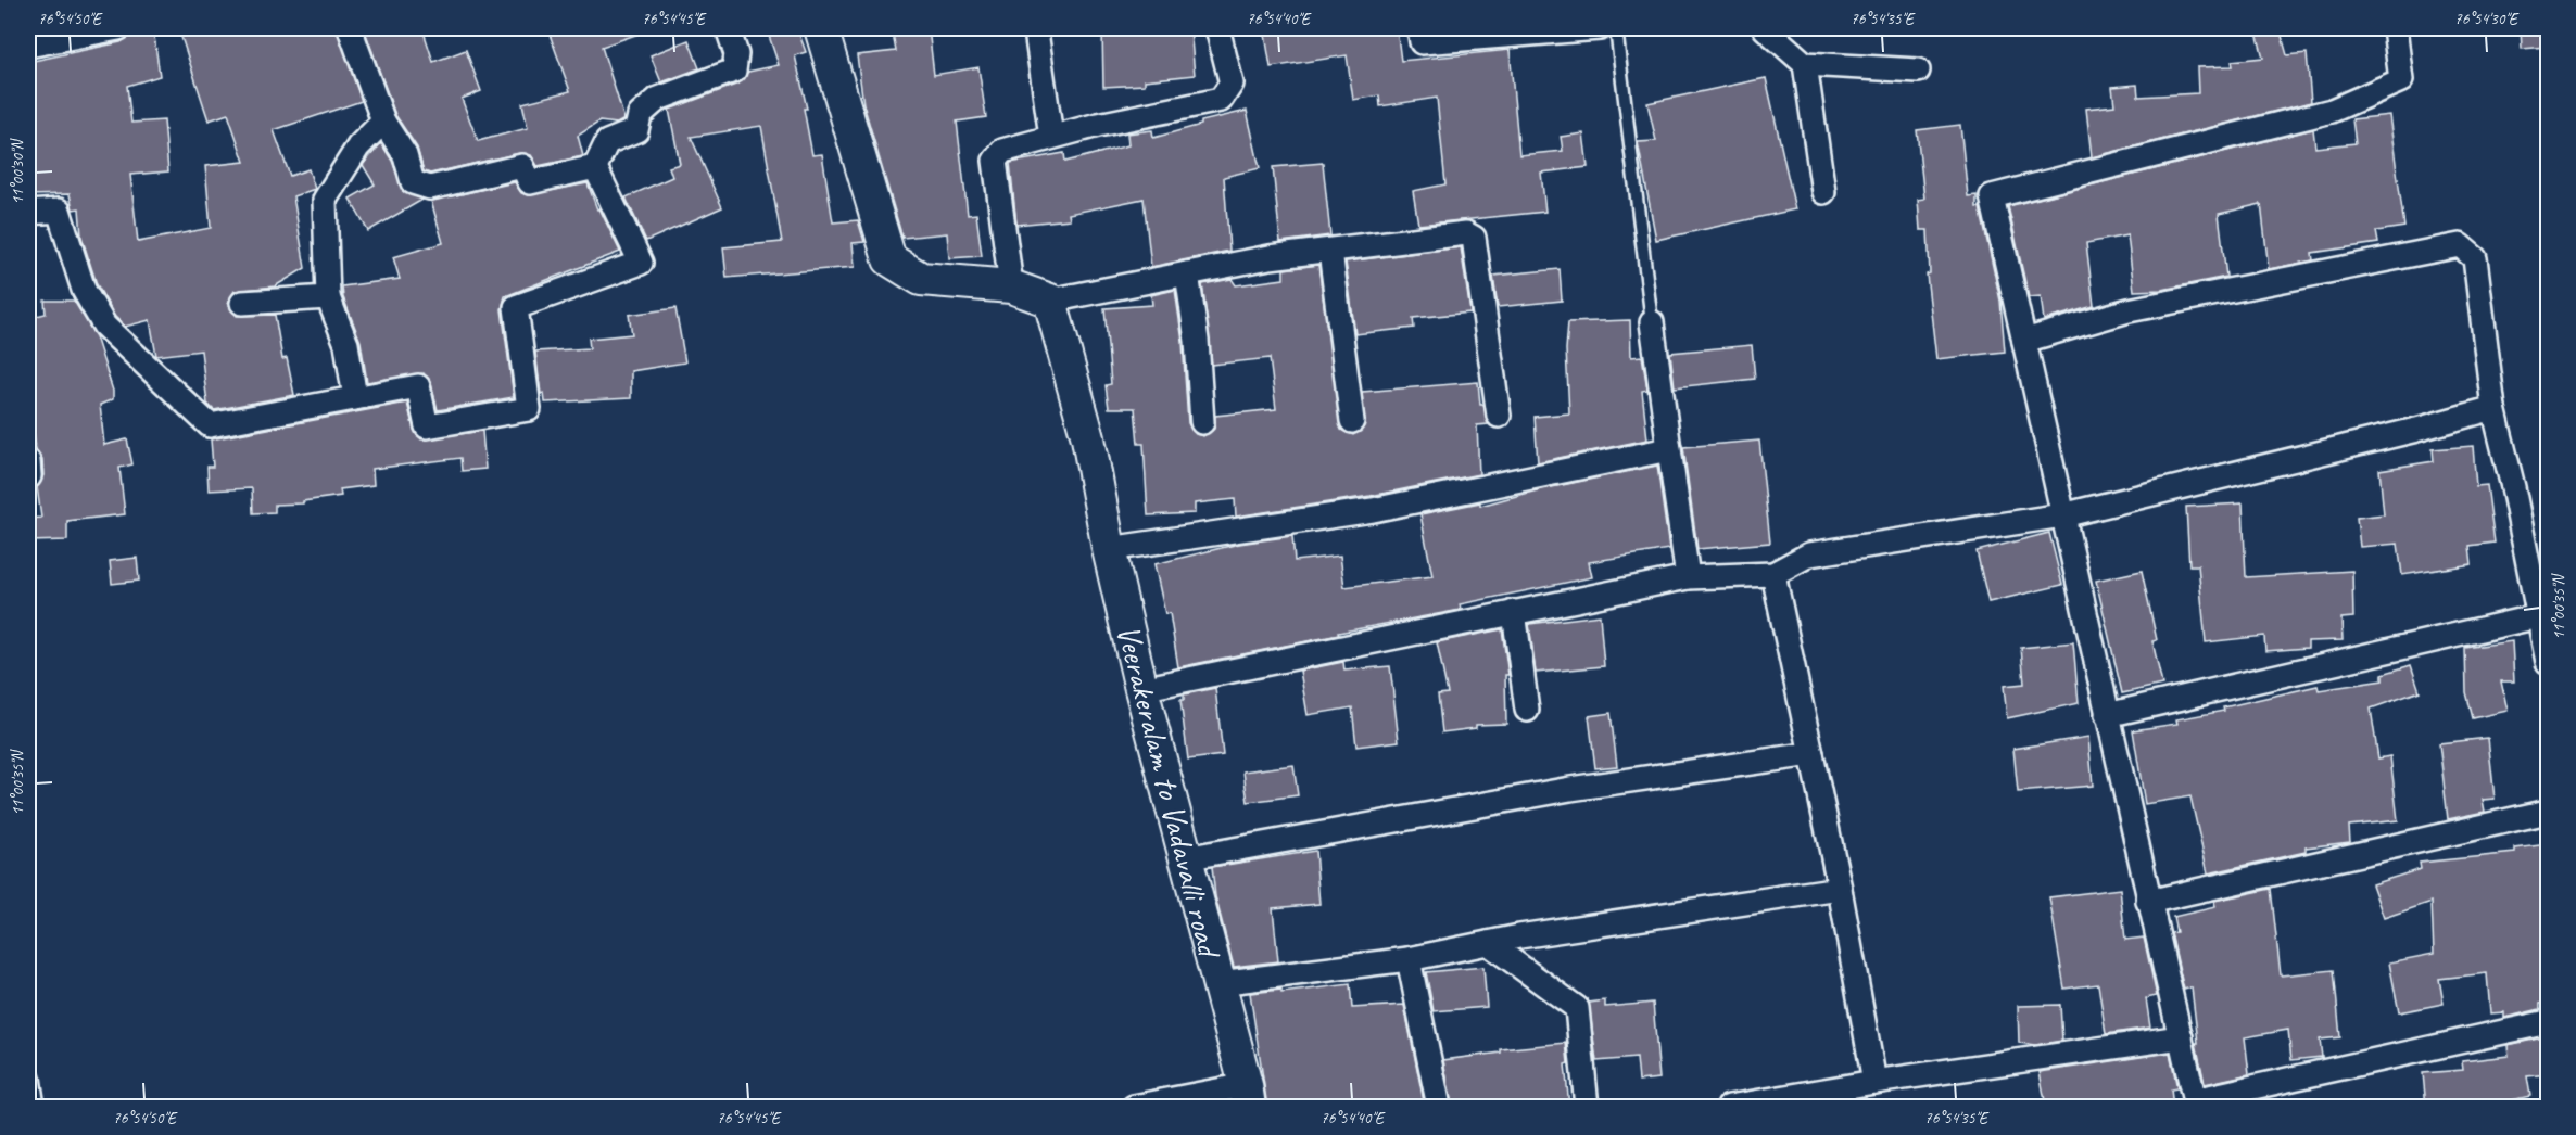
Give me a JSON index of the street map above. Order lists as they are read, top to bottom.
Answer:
{
  "streets": {
    "street": ["Veerakeralam to Vadavalli road"]
  },
  "coordinates": [
    "76°54'50\"E",
    "76°54'45\"E",
    "76°54'40\"E",
    "76°54'35\"E",
    "76°54'30\"E",
    "11°00'30\"N",
    "11°00'35\"N"
  ]
}
